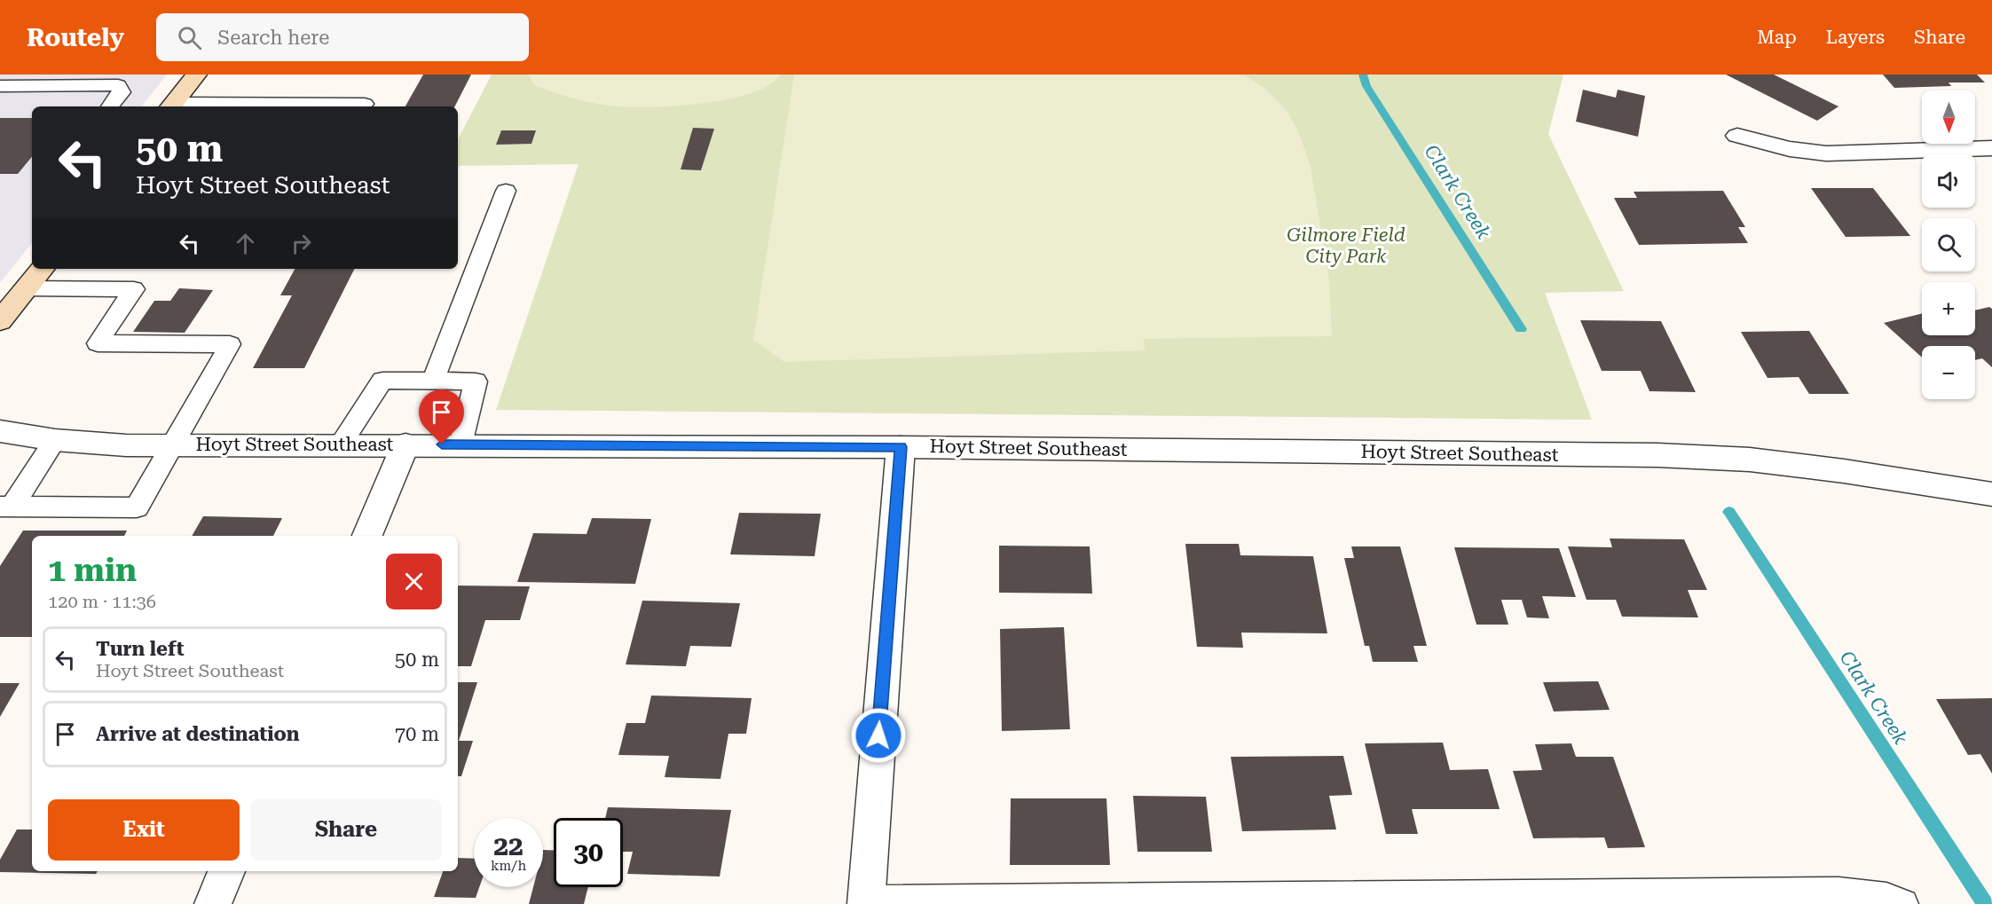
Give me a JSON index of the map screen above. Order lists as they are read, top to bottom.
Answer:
{
  "streets": {
    "street": ["Hoyt Street Southeast"]
  },
  "water": ["Clark Creek"],
  "parks": ["Gilmore Field City Park"],
  "north": "bottom",
  "page": {
    "header": "Routely",
    "search": "Search here",
    "nav": ["Map", "Layers", "Share"],
    "map_buttons": ["+", "−"],
    "turn": ["50 m", "Hoyt Street Southeast"],
    "heading": ["1 min", "120 m · 11:36"],
    "list": [
      {
        "name": "Turn left",
        "note": "Hoyt Street Southeast",
        "value": "50 m"
      },
      {
        "name": "Arrive at destination",
        "value": "70 m"
      }
    ],
    "buttons": ["Exit", "Share"],
    "speed": "22 km/h",
    "limit": "30"
  }
}
